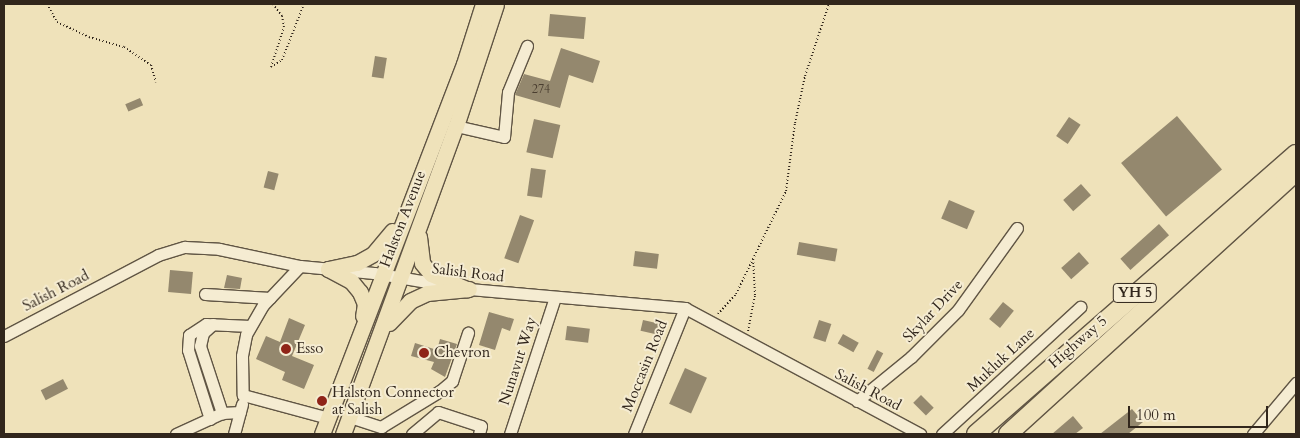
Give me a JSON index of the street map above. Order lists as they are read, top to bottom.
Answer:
{
  "streets": {
    "highway": ["YH 5", "Highway 5"],
    "main road": ["Halston Avenue"],
    "street": [
      "Salish Road",
      "Skylar Drive",
      "Mukluk Lane",
      "Nunavut Way",
      "Moccasin Road"
    ]
  },
  "crossings": [
    ["Halston Avenue", "Salish Road"],
    ["Salish Road", "Skylar Drive"],
    ["Salish Road", "Nunavut Way"],
    ["Salish Road", "Moccasin Road"]
  ],
  "places": ["Esso", "Chevron", "Halston Connector at Salish"],
  "house_numbers": ["274"],
  "scale_bar": "100 m"
}
